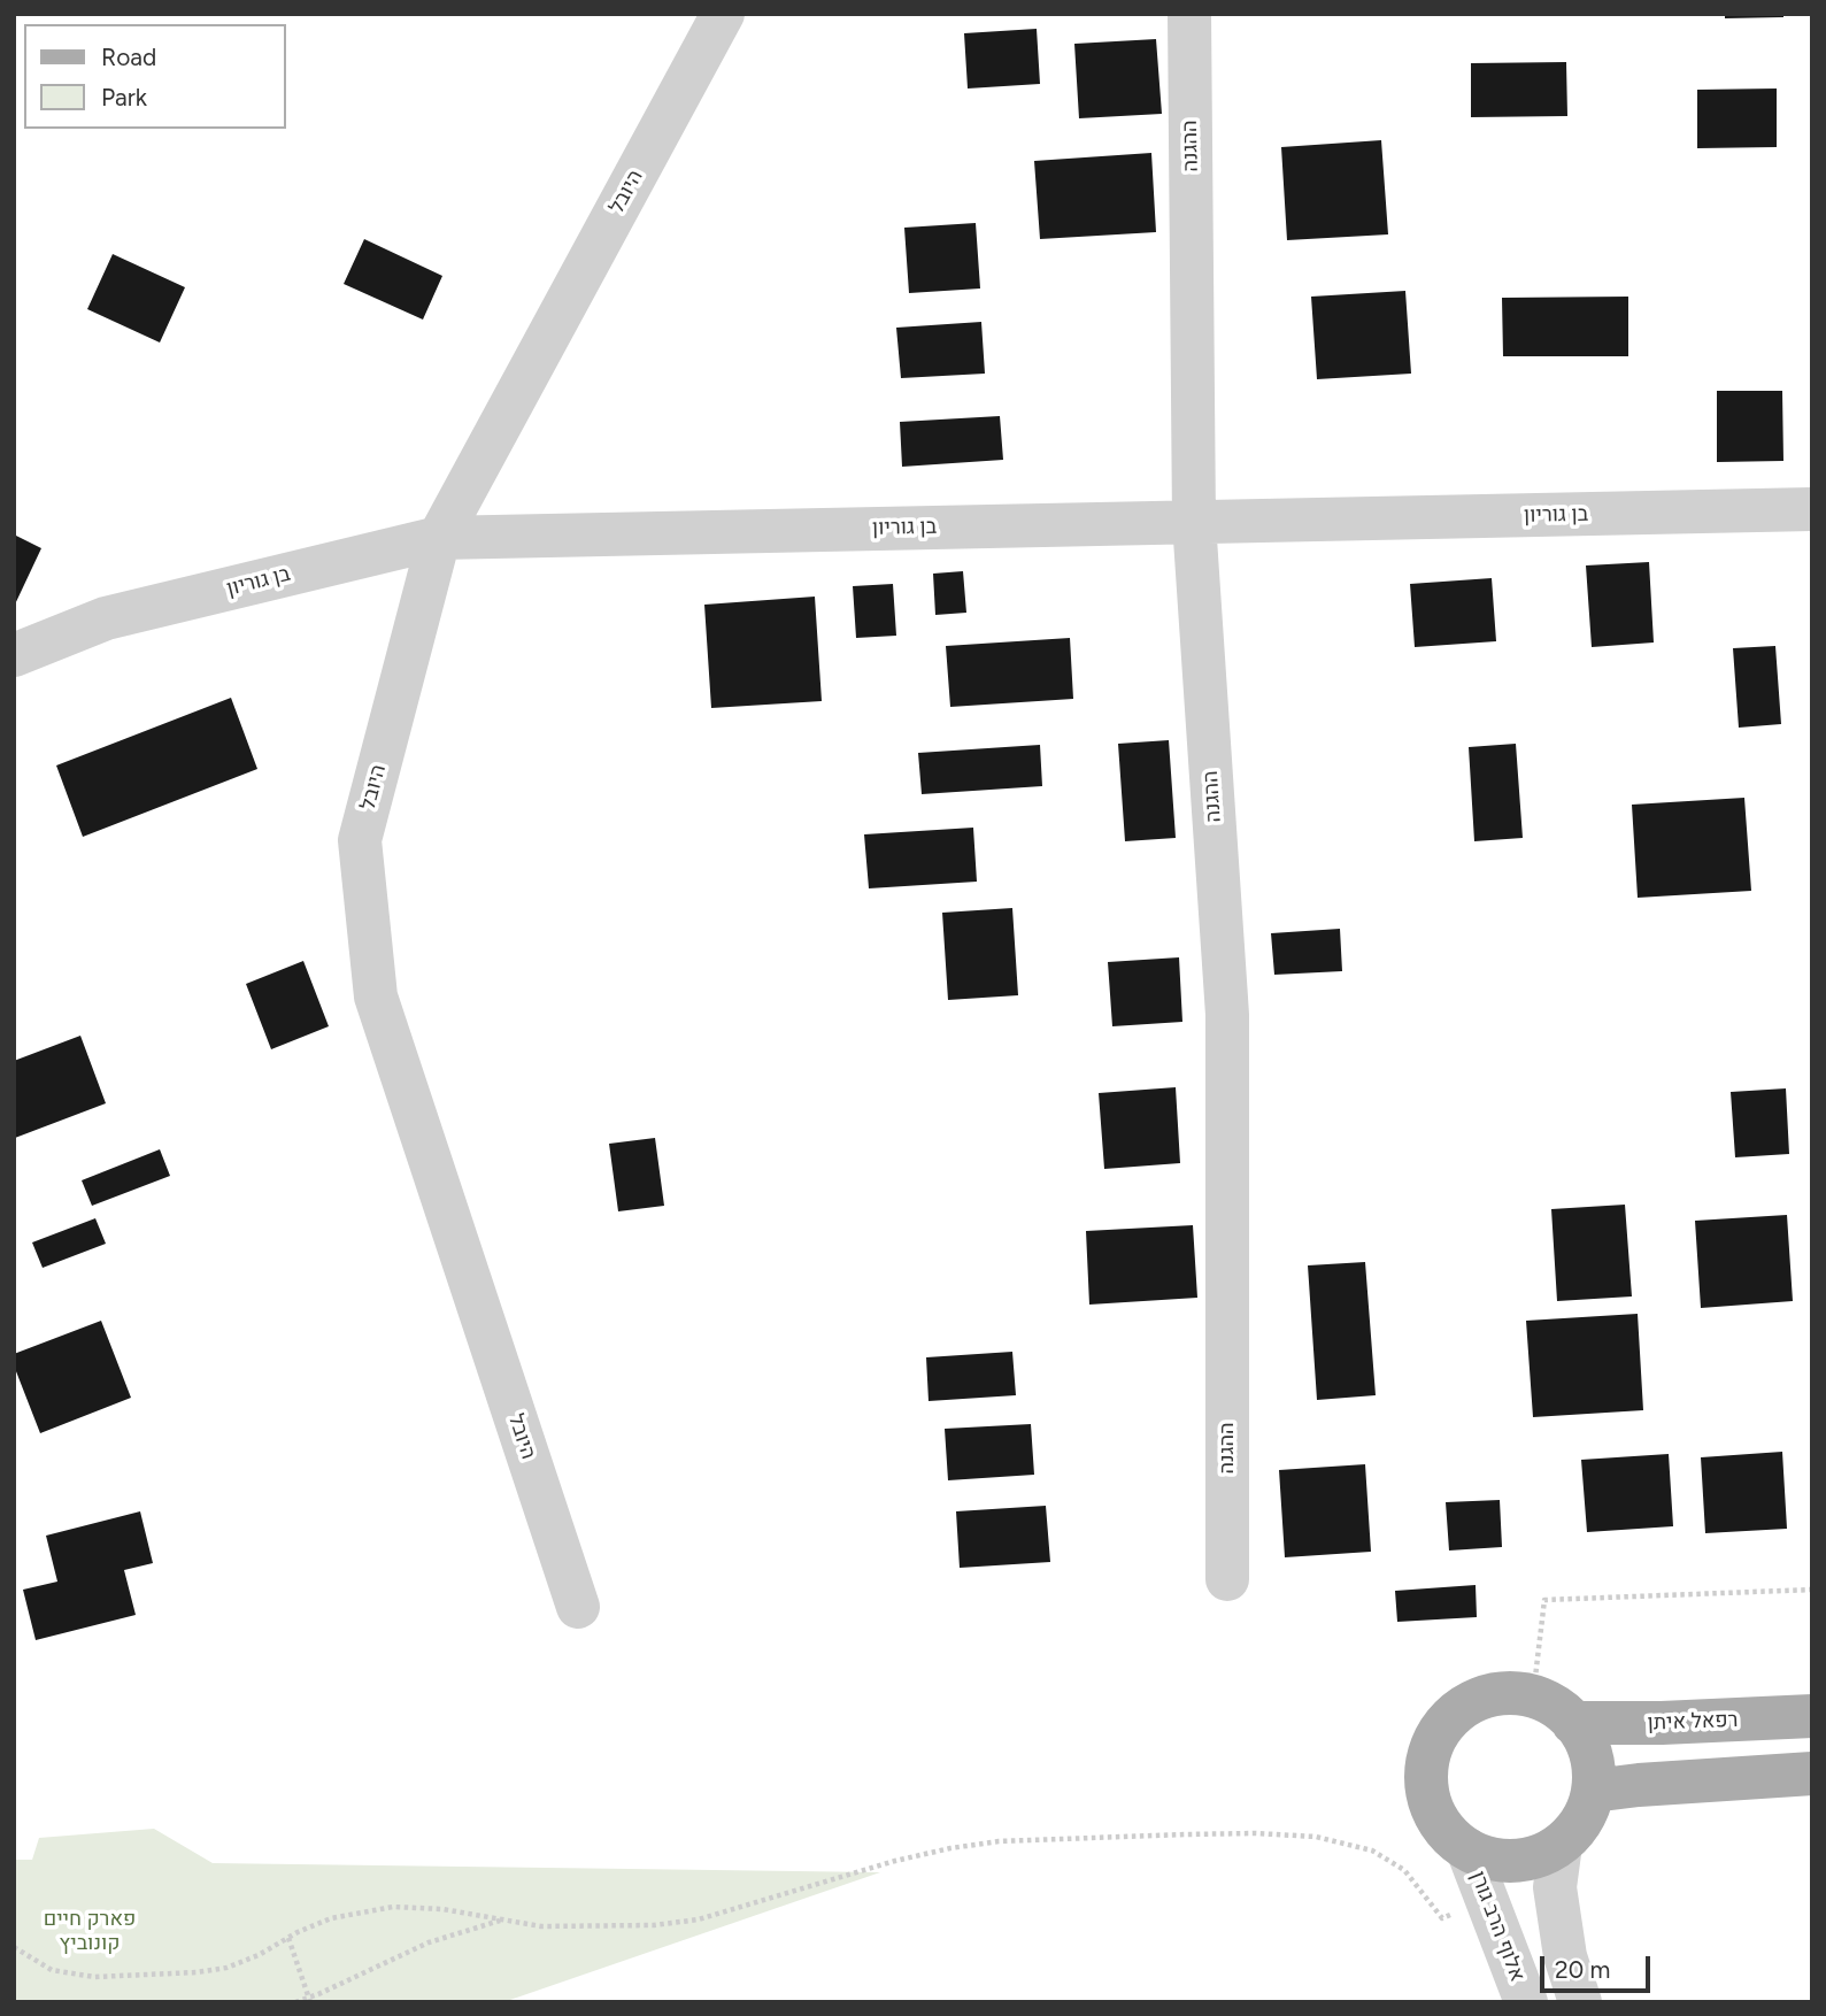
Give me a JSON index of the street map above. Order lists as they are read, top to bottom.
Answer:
{
  "streets": {
    "main road": ["רפאל איתן"],
    "street": [
      "ההגנה",
      "היובל",
      "בן גוריון",
      "אלוף הרב גורן"
    ]
  },
  "crossings": [
    ["ההגנה", "בן גוריון"],
    ["היובל", "בן גוריון"],
    ["רפאל איתן", "אלוף הרב גורן"]
  ],
  "parks": ["פארק חיים קונוביץ"],
  "legend": ["Road", "Park"],
  "scale_bar": "20 m"
}
